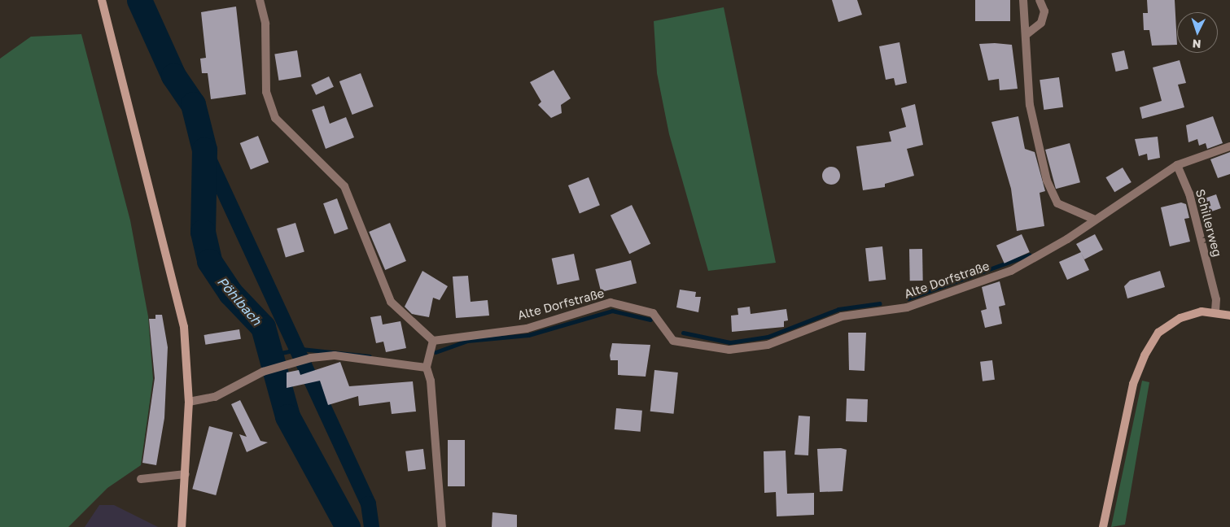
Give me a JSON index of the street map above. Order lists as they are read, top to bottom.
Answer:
{
  "streets": {
    "street": ["Schillerweg", "Alte Dorfstraße"]
  },
  "crossings": [
    ["Schillerweg", "Alte Dorfstraße"]
  ],
  "water": ["Pöhlbach"],
  "north": "bottom"
}
